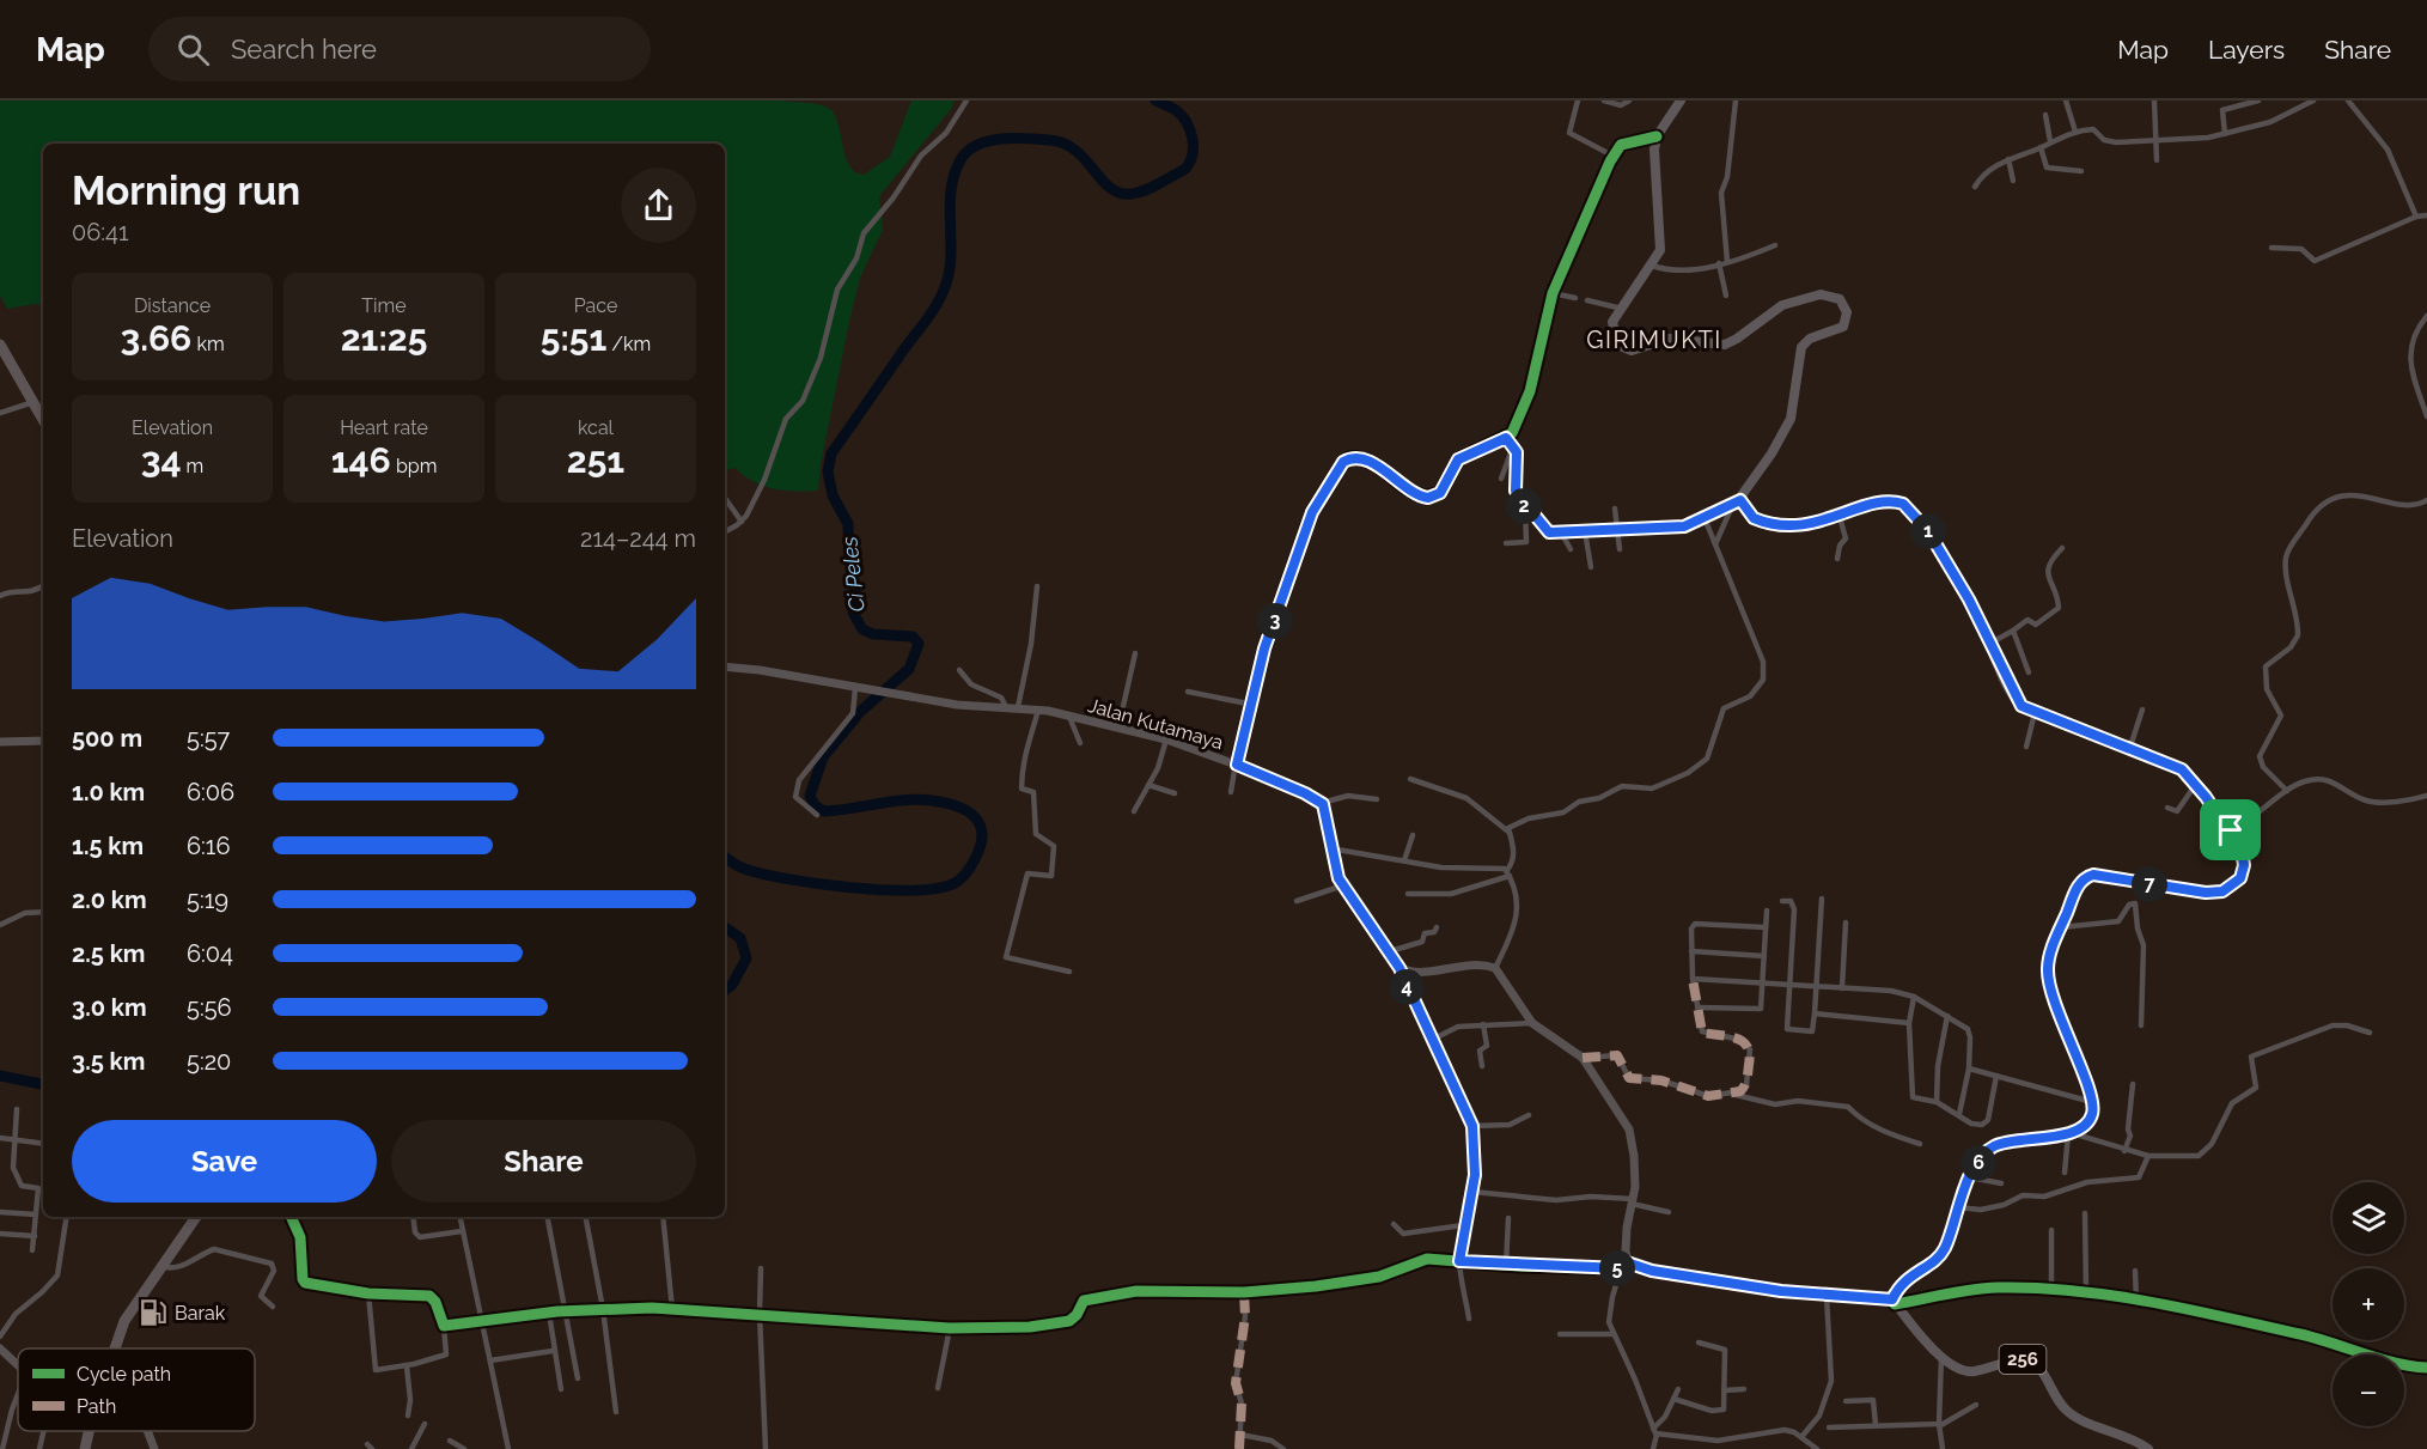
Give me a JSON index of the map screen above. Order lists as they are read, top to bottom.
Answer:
{
  "streets": {
    "main road": ["Jalan Kutamaya", "256"]
  },
  "districts": ["GIRIMUKTI"],
  "water": ["Ci Peles"],
  "places": {
    "fuel station": ["Barak"]
  },
  "legend": ["Cycle path", "Path"],
  "page": {
    "header": "Map",
    "search": "Search here",
    "nav": ["Map", "Layers", "Share"],
    "heading": ["Morning run", "06:41"],
    "stats": [
      ["Distance", "3.66 km"],
      ["Time", "21:25"],
      ["Pace", "5:51 /km"],
      ["Elevation", "34 m"],
      ["Heart rate", "146 bpm"],
      ["kcal", "251"]
    ],
    "pins": [
      "2",
      "1",
      "3",
      "7",
      "4",
      "6",
      "5"
    ],
    "chart": ["Elevation", "214–244 m"],
    "list": [
      {
        "name": "500 m",
        "note": "5:57"
      },
      {
        "name": "1.0 km",
        "note": "6:06"
      },
      {
        "name": "1.5 km",
        "note": "6:16"
      },
      {
        "name": "2.0 km",
        "note": "5:19"
      },
      {
        "name": "2.5 km",
        "note": "6:04"
      },
      {
        "name": "3.0 km",
        "note": "5:56"
      },
      {
        "name": "3.5 km",
        "note": "5:20"
      }
    ],
    "buttons": ["Save", "Share"],
    "map_buttons": ["+", "−"]
  }
}
